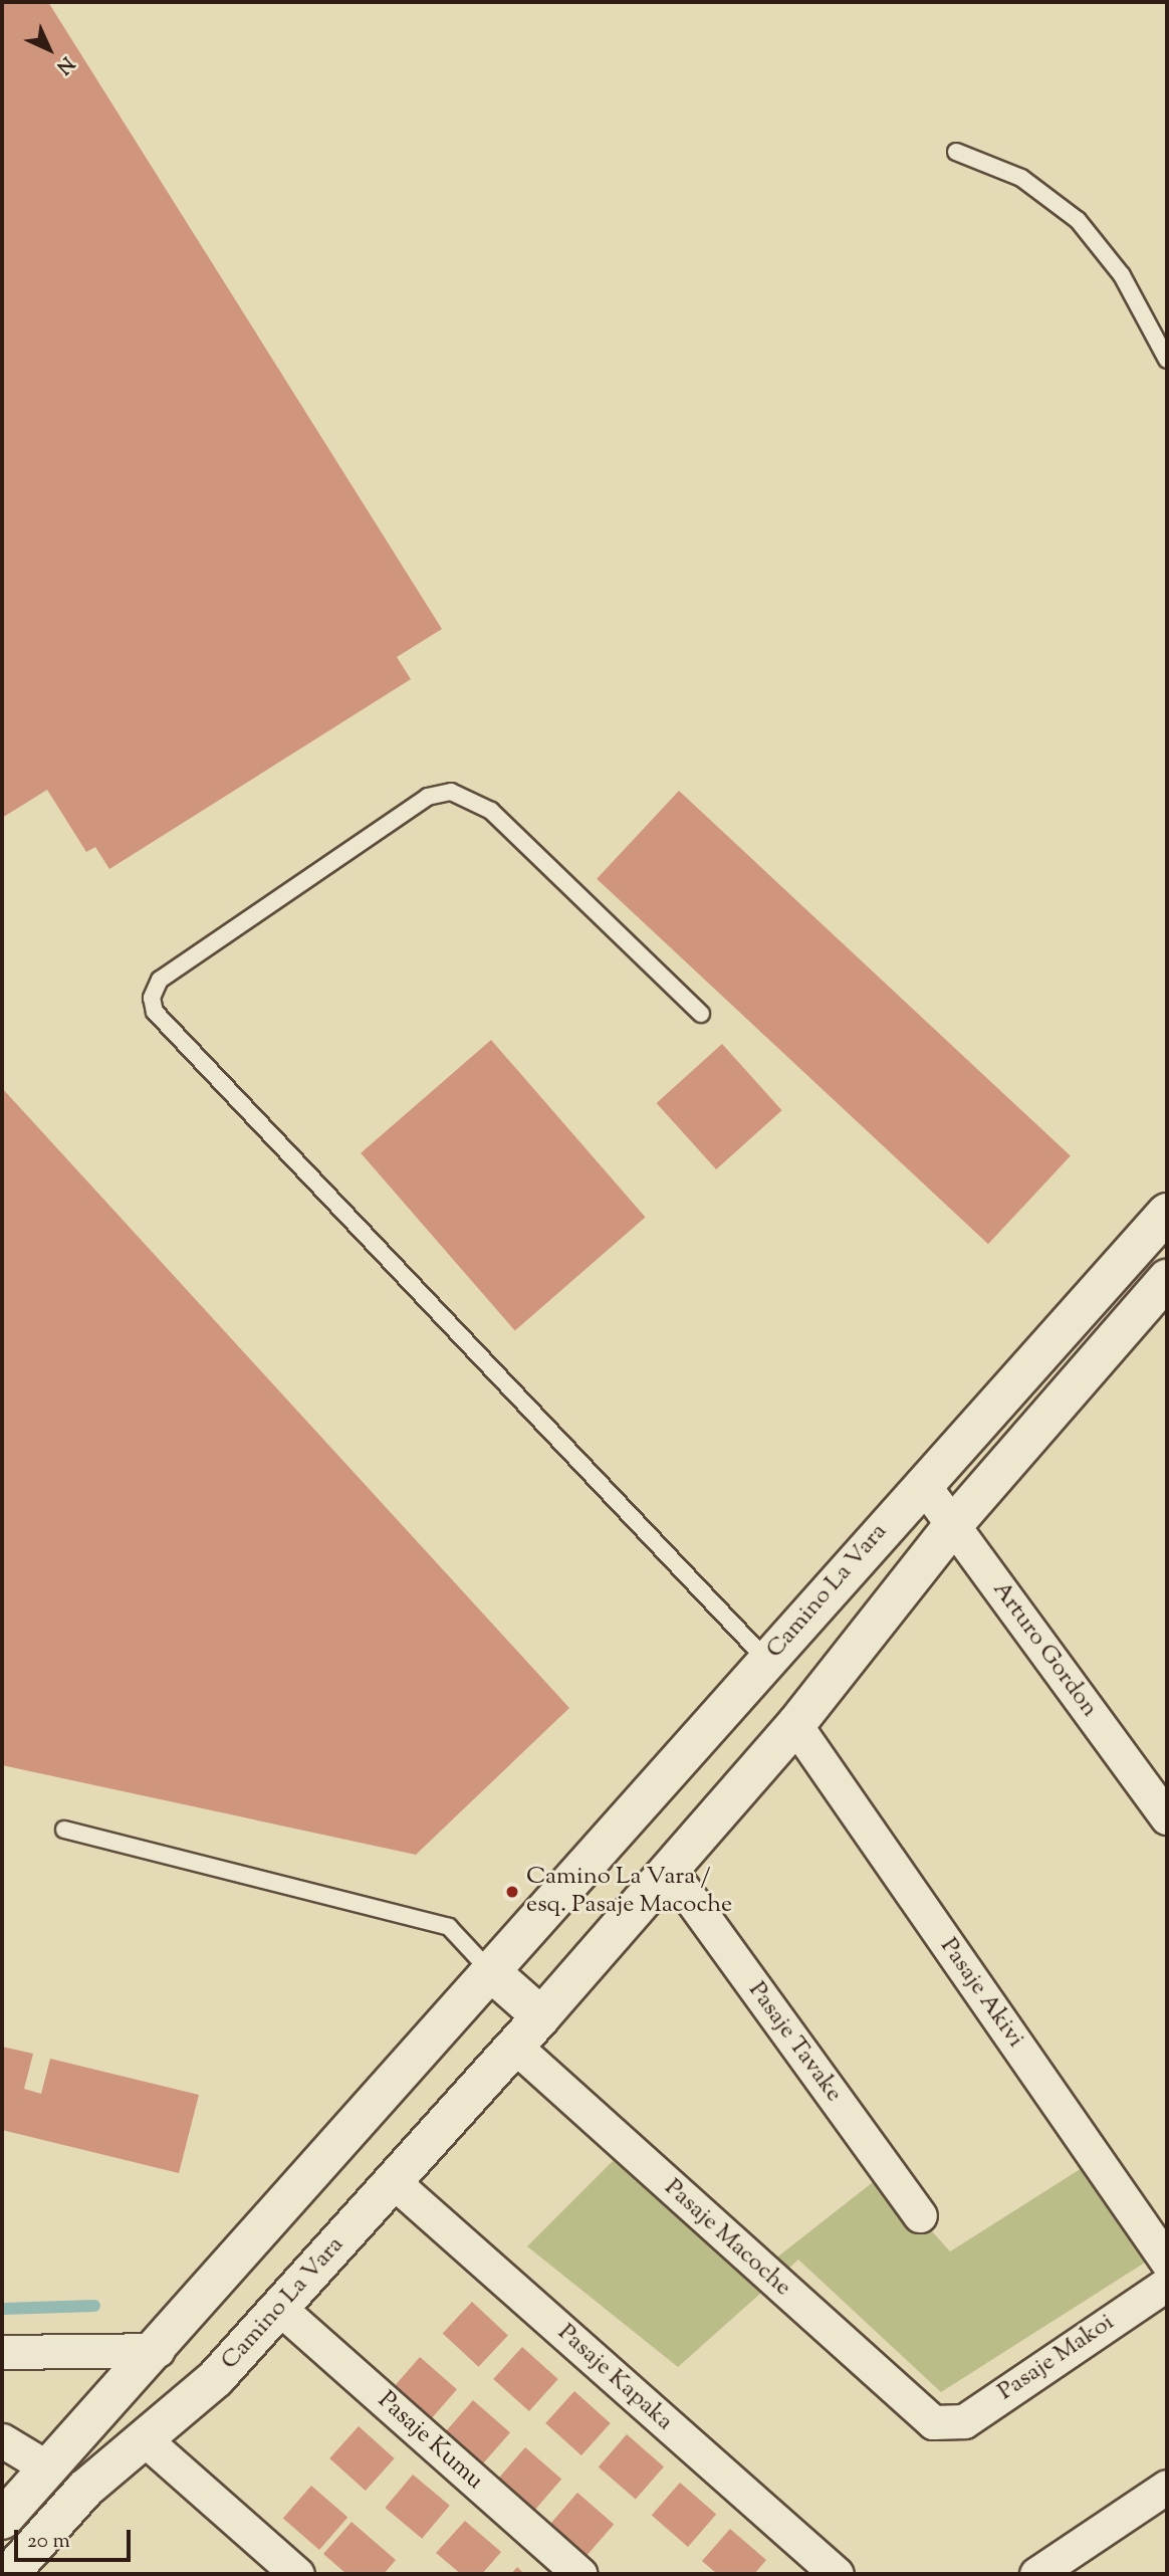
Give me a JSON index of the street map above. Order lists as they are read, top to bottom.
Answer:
{
  "streets": {
    "street": [
      "Camino La Vara",
      "Arturo Gordon",
      "Pasaje Akivi",
      "Pasaje Tavake",
      "Pasaje Macoche",
      "Pasaje Makoi",
      "Pasaje Kapaka",
      "Pasaje Kumu"
    ]
  },
  "crossings": [
    ["Camino La Vara", "Arturo Gordon"],
    ["Camino La Vara", "Pasaje Akivi"],
    ["Camino La Vara", "Pasaje Tavake"],
    ["Camino La Vara", "Pasaje Macoche"],
    ["Camino La Vara", "Pasaje Kapaka"],
    ["Camino La Vara", "Pasaje Kumu"],
    ["Pasaje Macoche", "Pasaje Makoi"]
  ],
  "places": ["Camino La Vara / esq. Pasaje Macoche"],
  "scale_bar": "20 m",
  "north": "bottom right"
}
